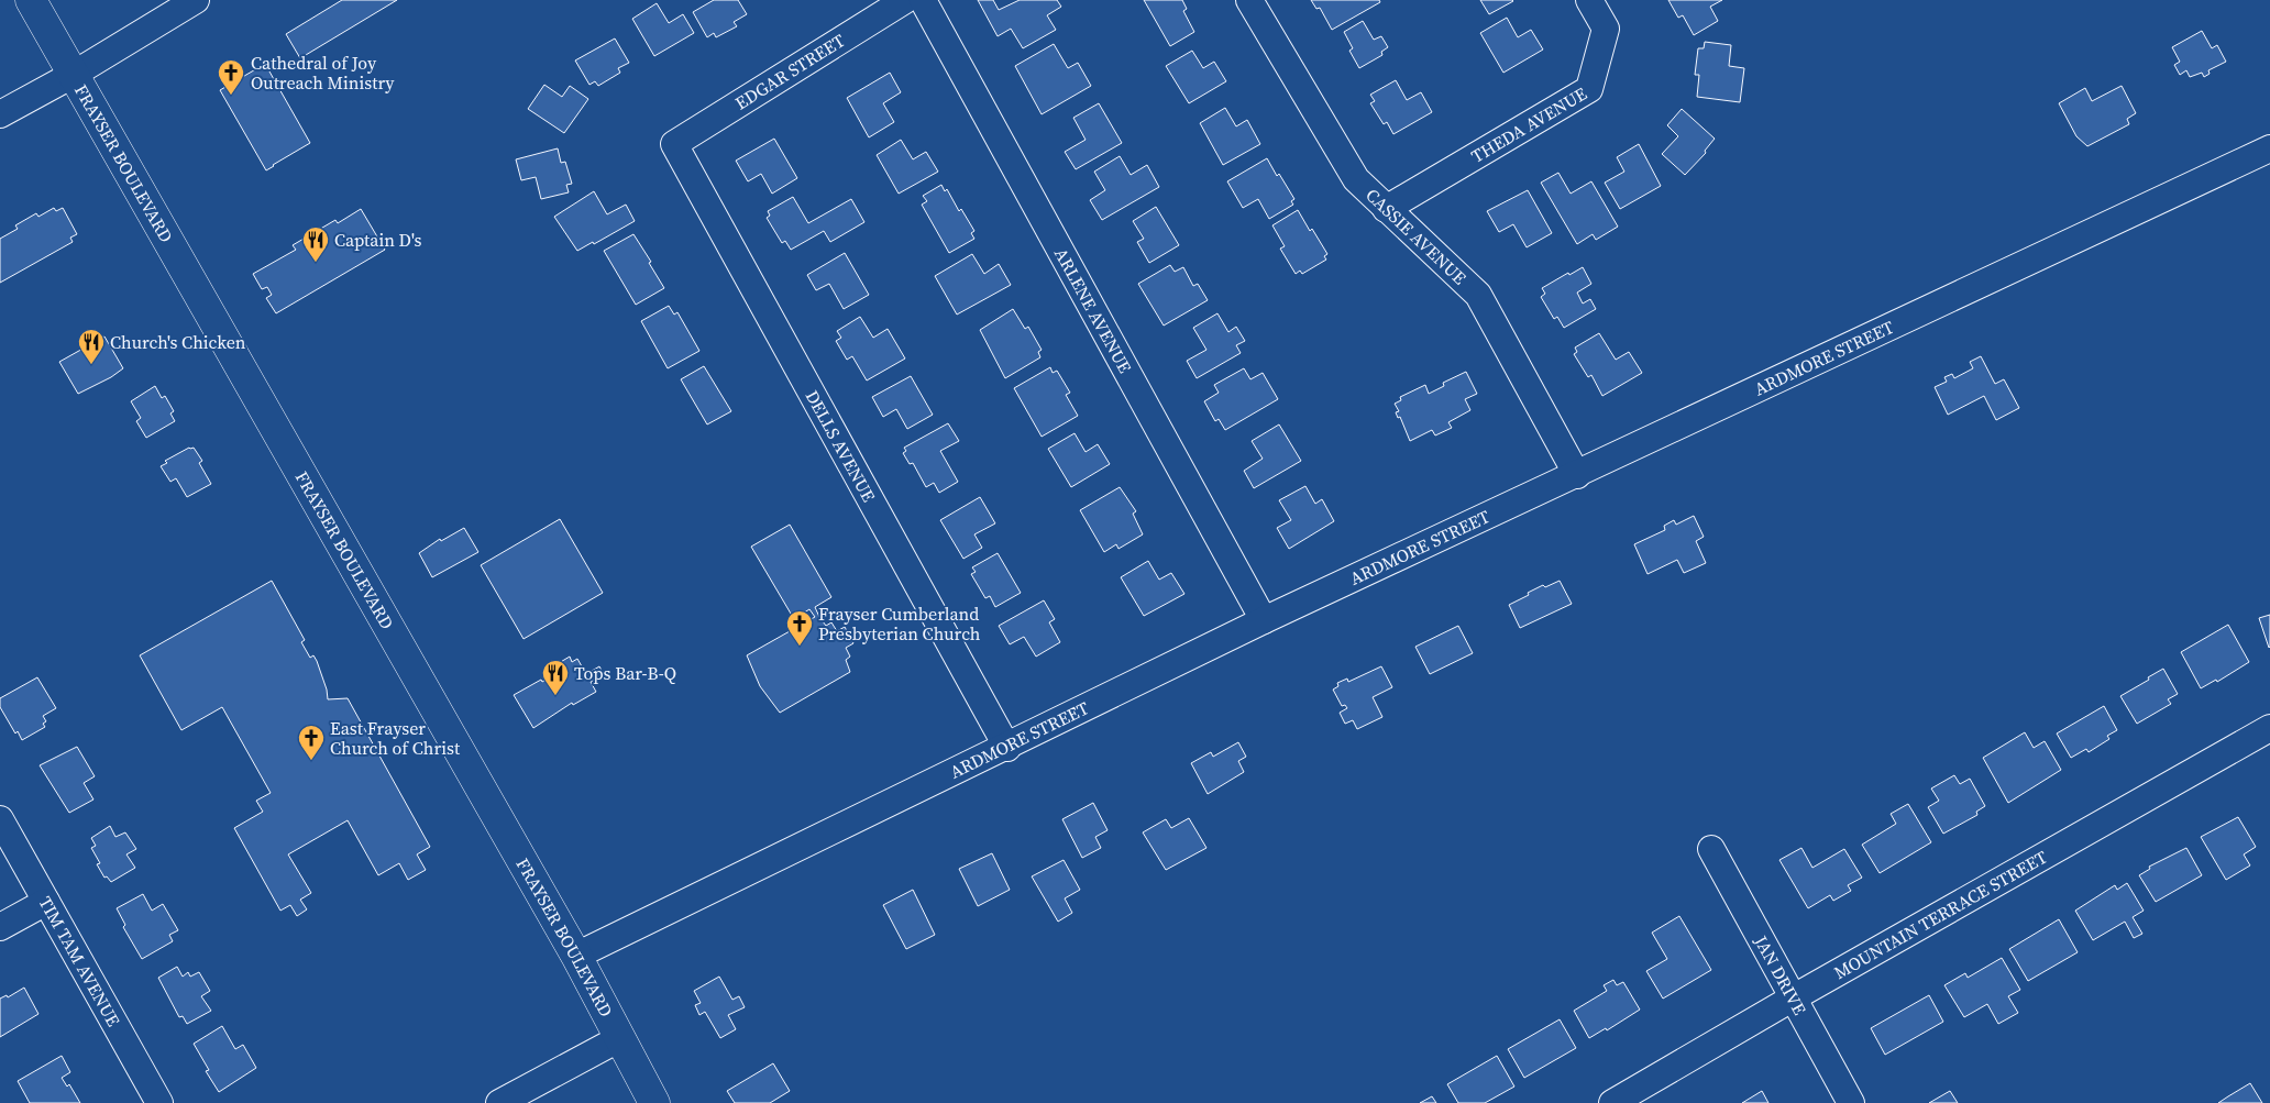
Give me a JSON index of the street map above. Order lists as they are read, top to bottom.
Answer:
{
  "streets": {
    "main road": ["FRAYSER BOULEVARD"],
    "street": [
      "EDGAR STREET",
      "THEDA AVENUE",
      "CASSIE AVENUE",
      "ARLENE AVENUE",
      "ARDMORE STREET",
      "DELLS AVENUE",
      "MOUNTAIN TERRACE STREET",
      "TIM TAM AVENUE",
      "JAN DRIVE"
    ]
  },
  "crossings": [
    ["EDGAR STREET", "DELLS AVENUE"],
    ["THEDA AVENUE", "CASSIE AVENUE"],
    ["FRAYSER BOULEVARD", "ARDMORE STREET"],
    ["CASSIE AVENUE", "ARDMORE STREET"],
    ["ARLENE AVENUE", "ARDMORE STREET"],
    ["ARDMORE STREET", "DELLS AVENUE"],
    ["MOUNTAIN TERRACE STREET", "JAN DRIVE"]
  ],
  "places": {
    "church": ["Cathedral of Joy Outreach Ministry", "Frayser Cumberland Presbyterian Church", "East Frayser Church of Christ"],
    "restaurant": ["Captain D's", "Church's Chicken", "Tops Bar-B-Q"]
  }
}
